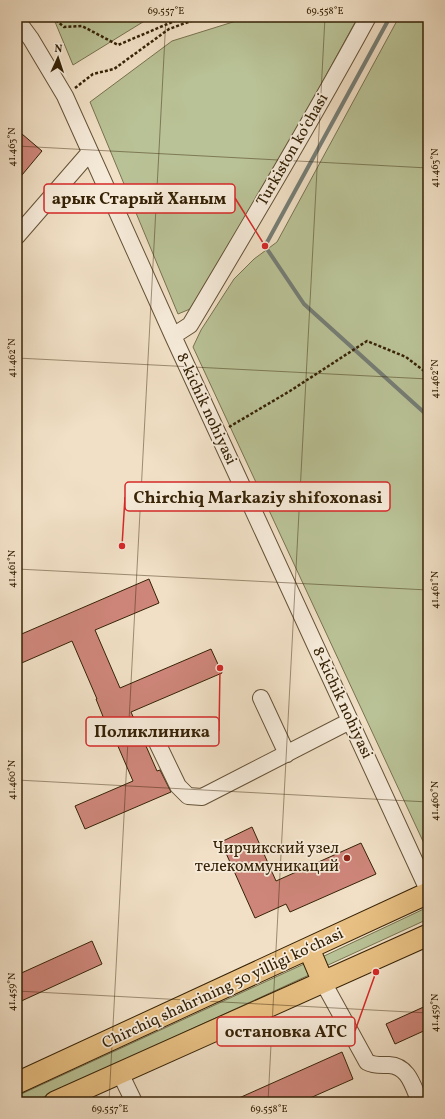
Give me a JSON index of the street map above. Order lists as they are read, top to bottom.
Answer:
{
  "streets": {
    "main road": ["Chirchiq shahrining 50 yilligi koʻchasi"],
    "street": ["Turkiston ko‘chasi", "8-kichik nohiyasi"]
  },
  "crossings": [
    ["Turkiston ko‘chasi", "8-kichik nohiyasi"]
  ],
  "places": [
    "арык Старый Ханым",
    "Chirchiq Markaziy shifoxonasi",
    "Поликлиника",
    "Чирчикский узел телекоммуникаций",
    "остановка АТС"
  ],
  "north": "top",
  "coordinates": [
    "69.557°E",
    "69.558°E",
    "41.463°N",
    "41.462°N",
    "41.461°N",
    "41.460°N",
    "41.459°N"
  ]
}
